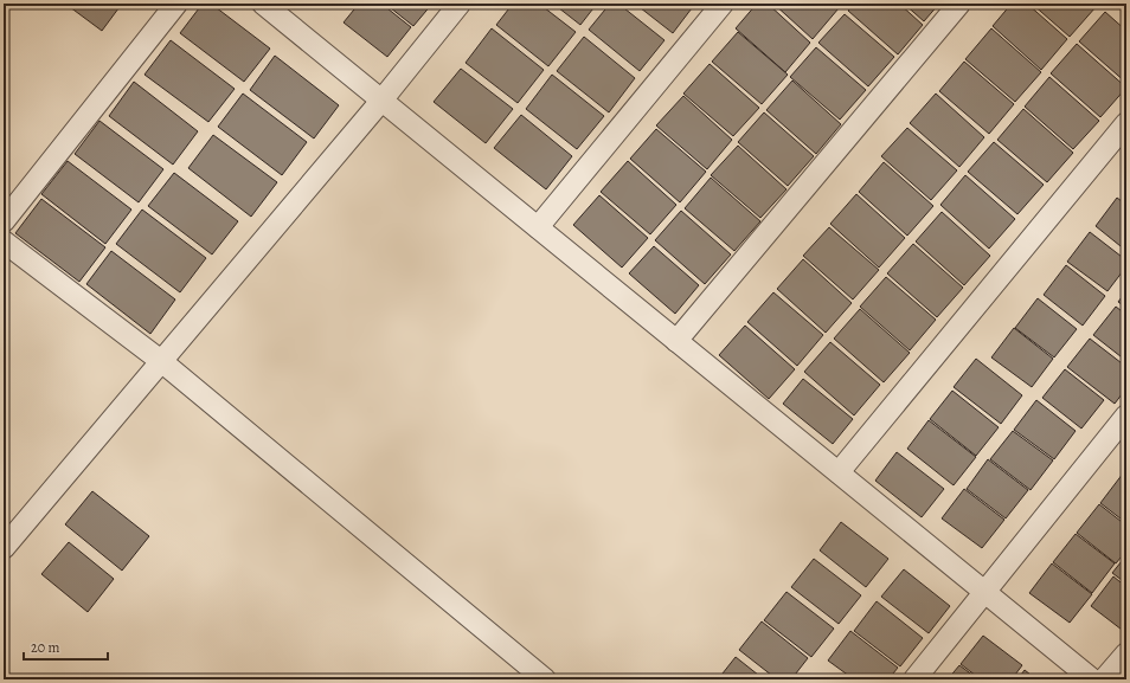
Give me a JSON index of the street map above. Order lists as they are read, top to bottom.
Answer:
{
  "scale_bar": "20 m"
}
